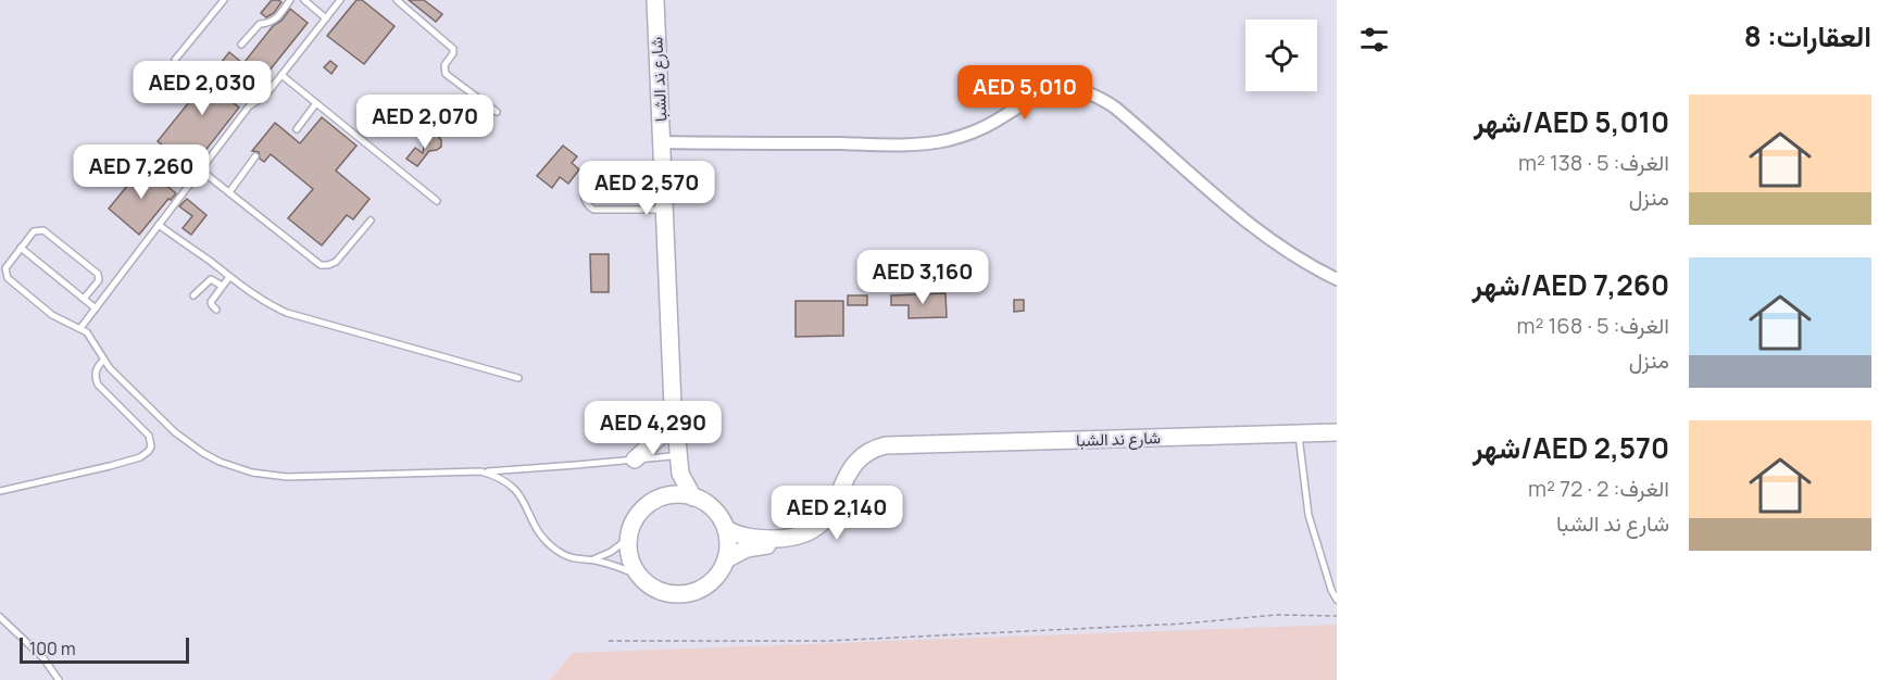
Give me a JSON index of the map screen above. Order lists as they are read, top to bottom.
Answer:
{
  "streets": {
    "main road": ["شارع ند الشبا"]
  },
  "scale_bar": "100 m",
  "page": {
    "heading": "العقارات: 8",
    "price": [
      "AED 2,030",
      "AED 5,010",
      "AED 2,070",
      "AED 7,260",
      "AED 2,570",
      "AED 3,160",
      "AED 4,290",
      "AED 2,140"
    ],
    "list": [
      {
        "name": "AED 5,010/شهر",
        "note": "الغرف: 5 · 138 m² · منزل"
      },
      {
        "name": "AED 7,260/شهر",
        "note": "الغرف: 5 · 168 m² · منزل"
      },
      {
        "name": "AED 2,570/شهر",
        "note": "الغرف: 2 · 72 m² · شارع ند الشبا"
      }
    ],
    "scale": "100 m"
  }
}
